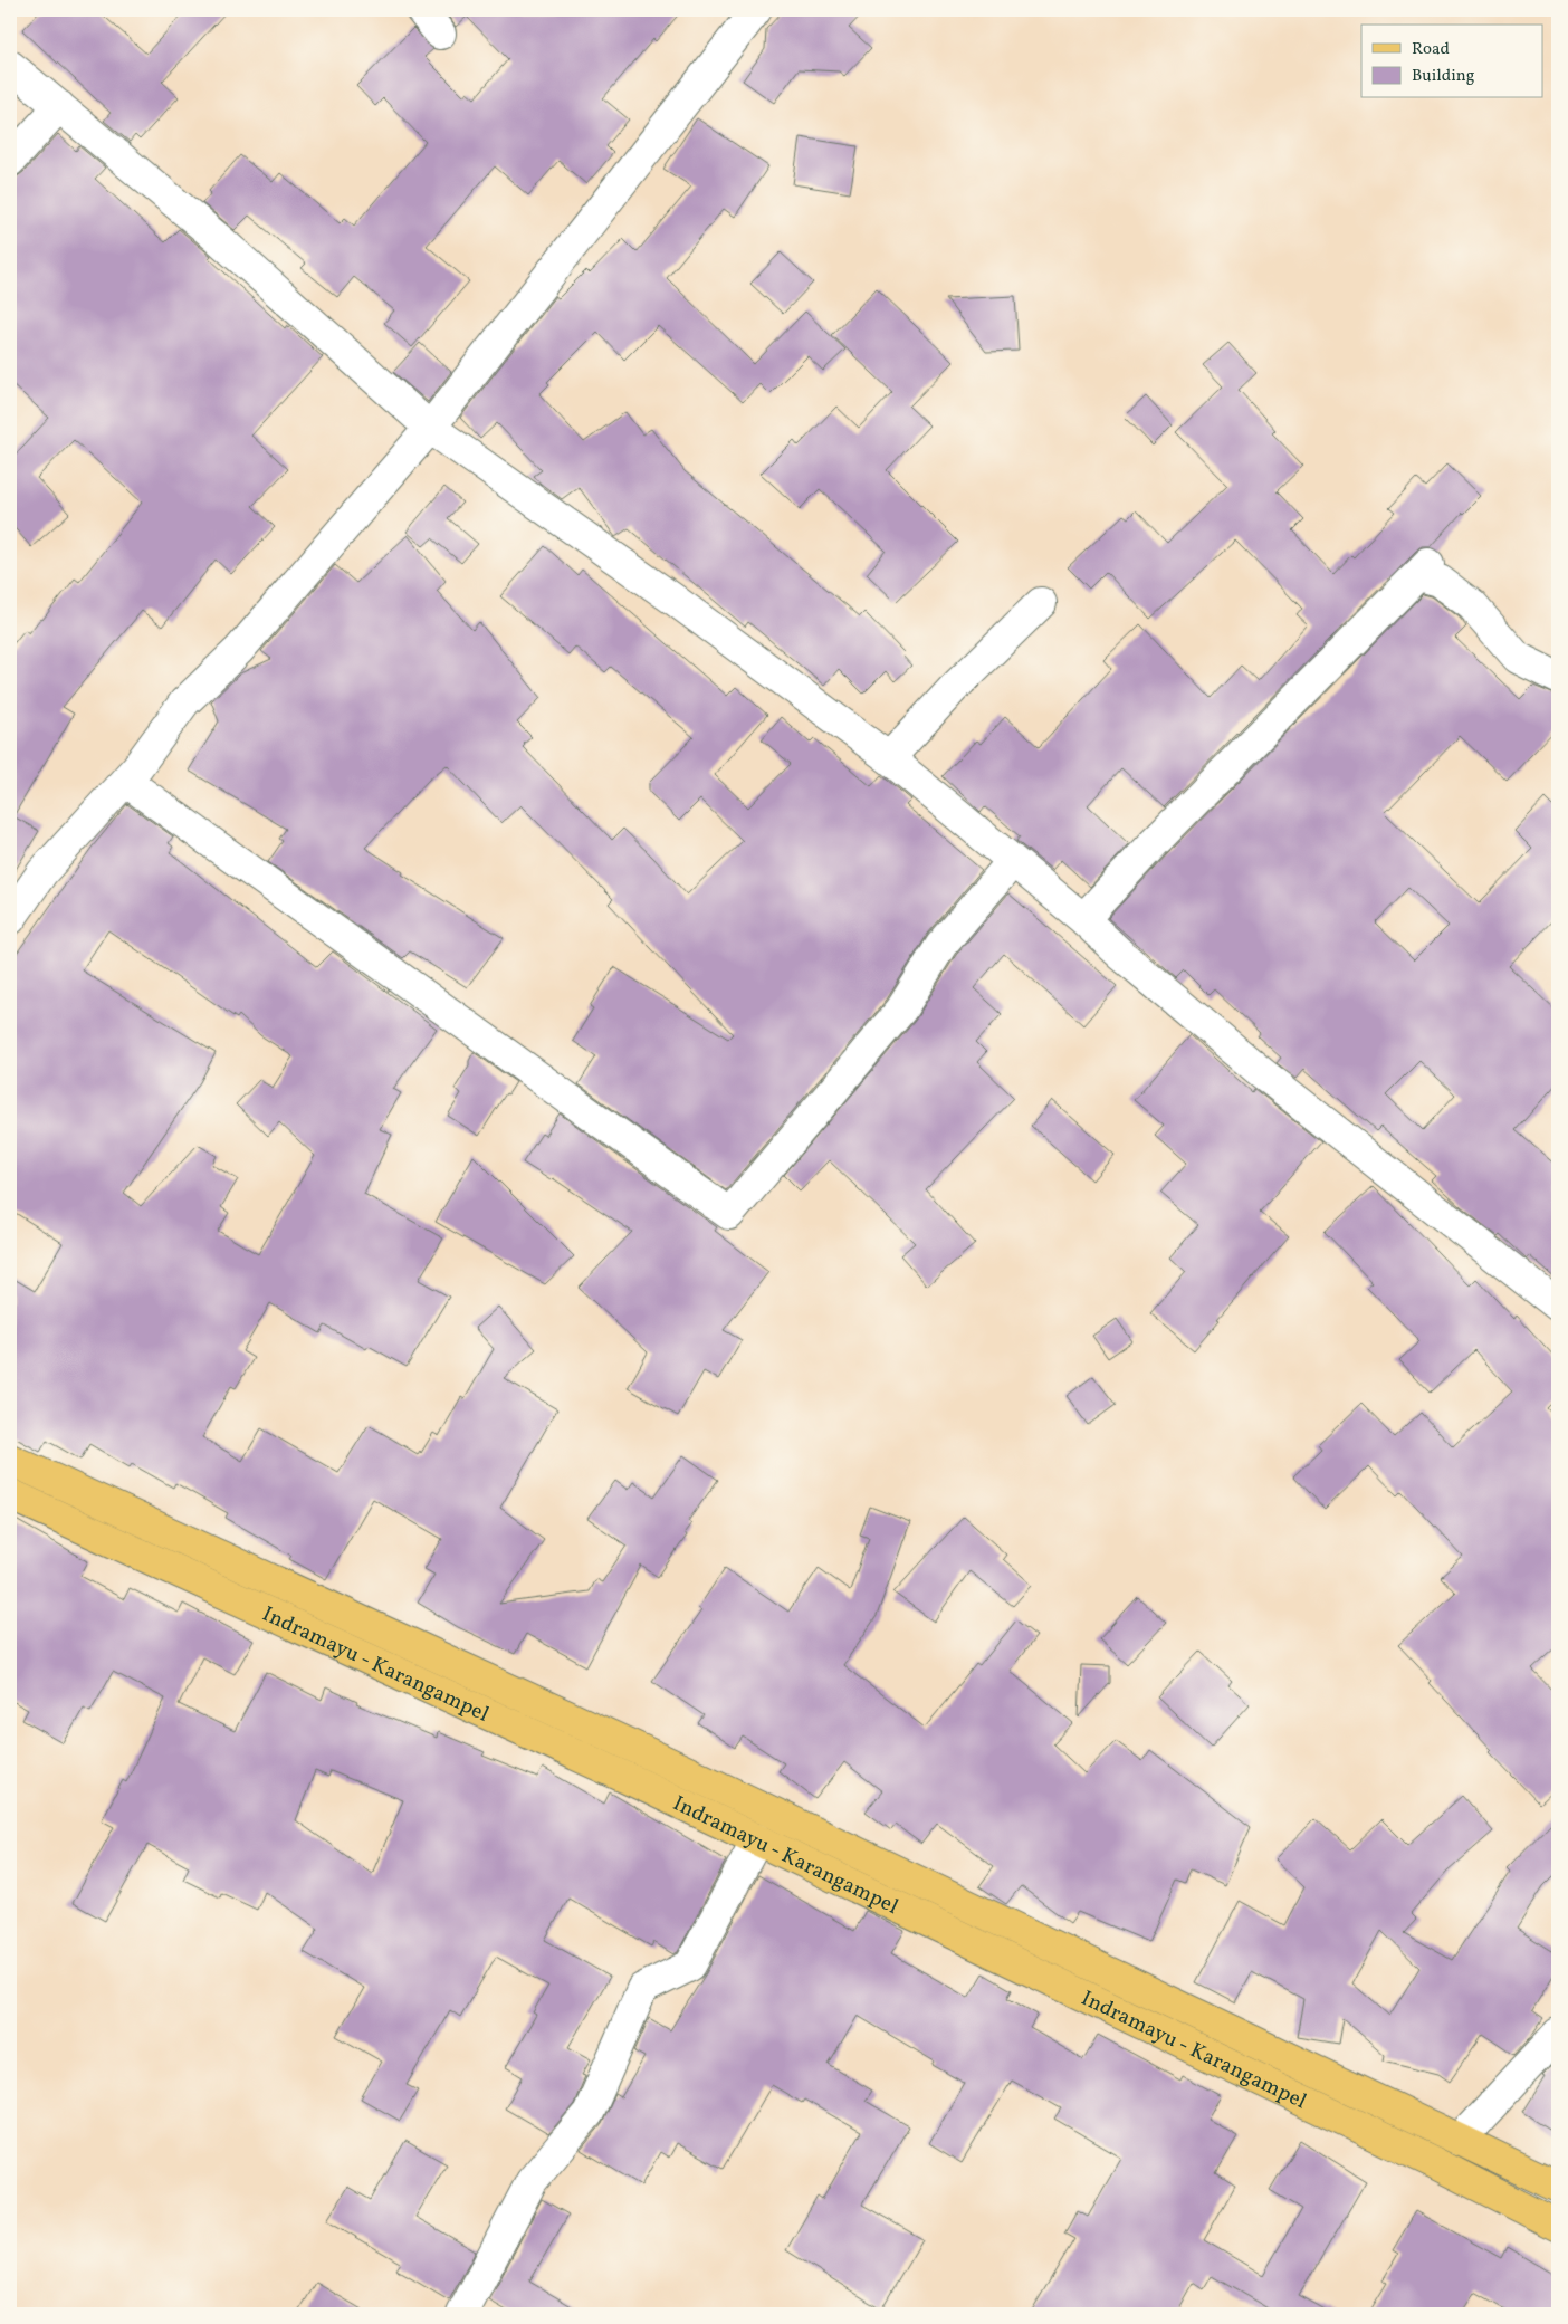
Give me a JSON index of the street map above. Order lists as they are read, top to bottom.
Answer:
{
  "streets": {
    "main road": ["Indramayu - Karangampel"]
  },
  "legend": ["Road", "Building"]
}
